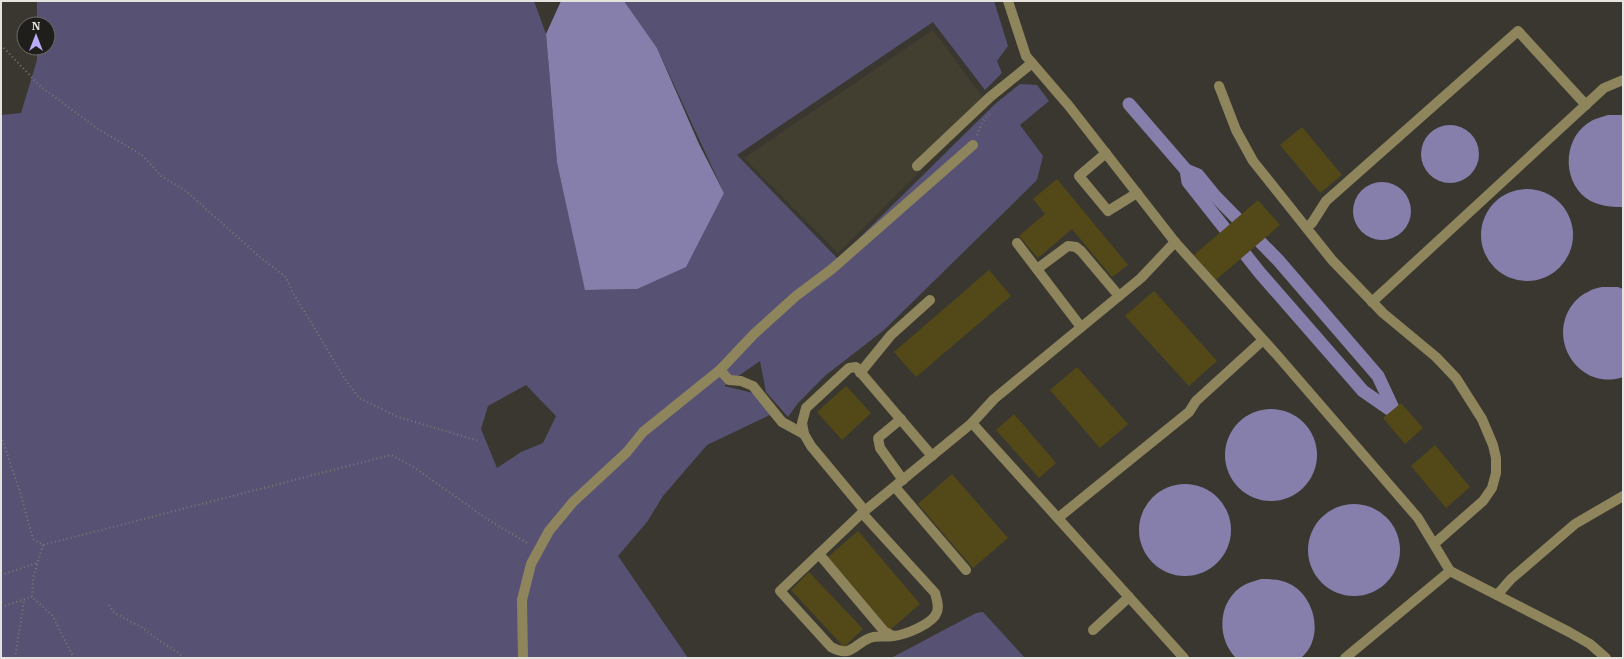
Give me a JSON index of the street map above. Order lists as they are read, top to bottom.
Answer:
{
  "north": "top"
}
